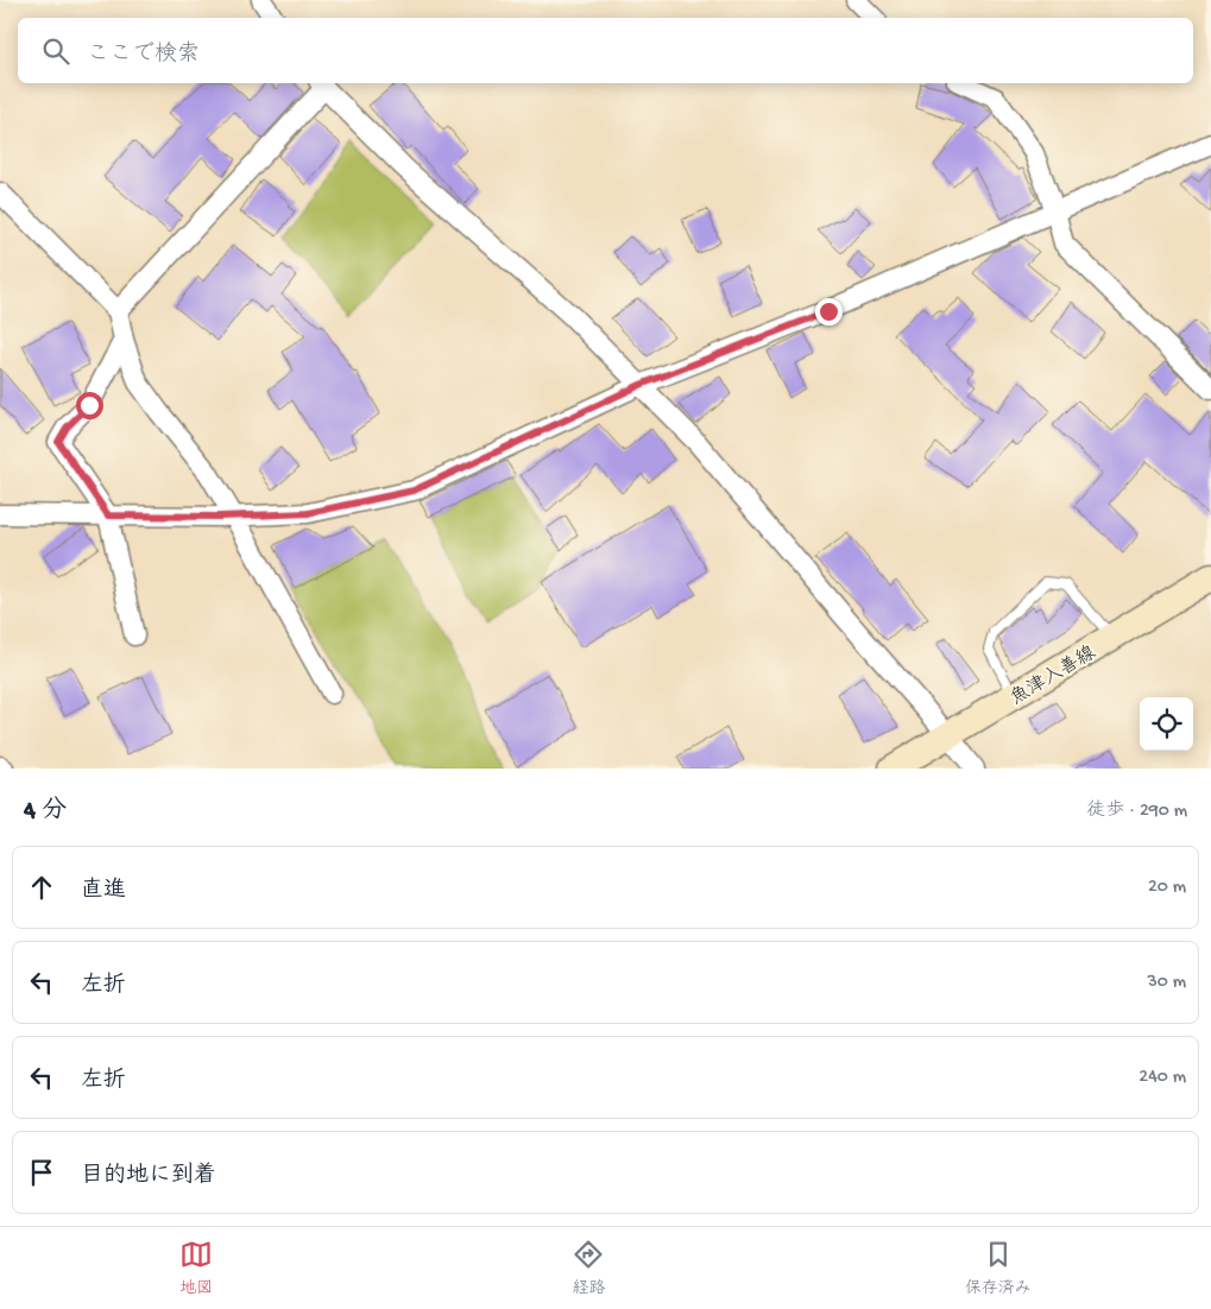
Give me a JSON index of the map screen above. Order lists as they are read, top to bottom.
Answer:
{
  "streets": {
    "main road": ["魚津入善線"]
  },
  "page": {
    "search": "ここで検索",
    "heading": ["4 分", "徒歩 · 290 m"],
    "list": [
      ["直進", "20 m"],
      ["左折", "30 m"],
      ["左折", "240 m"],
      "目的地に到着"
    ],
    "nav": ["地図", "経路", "保存済み"]
  }
}
